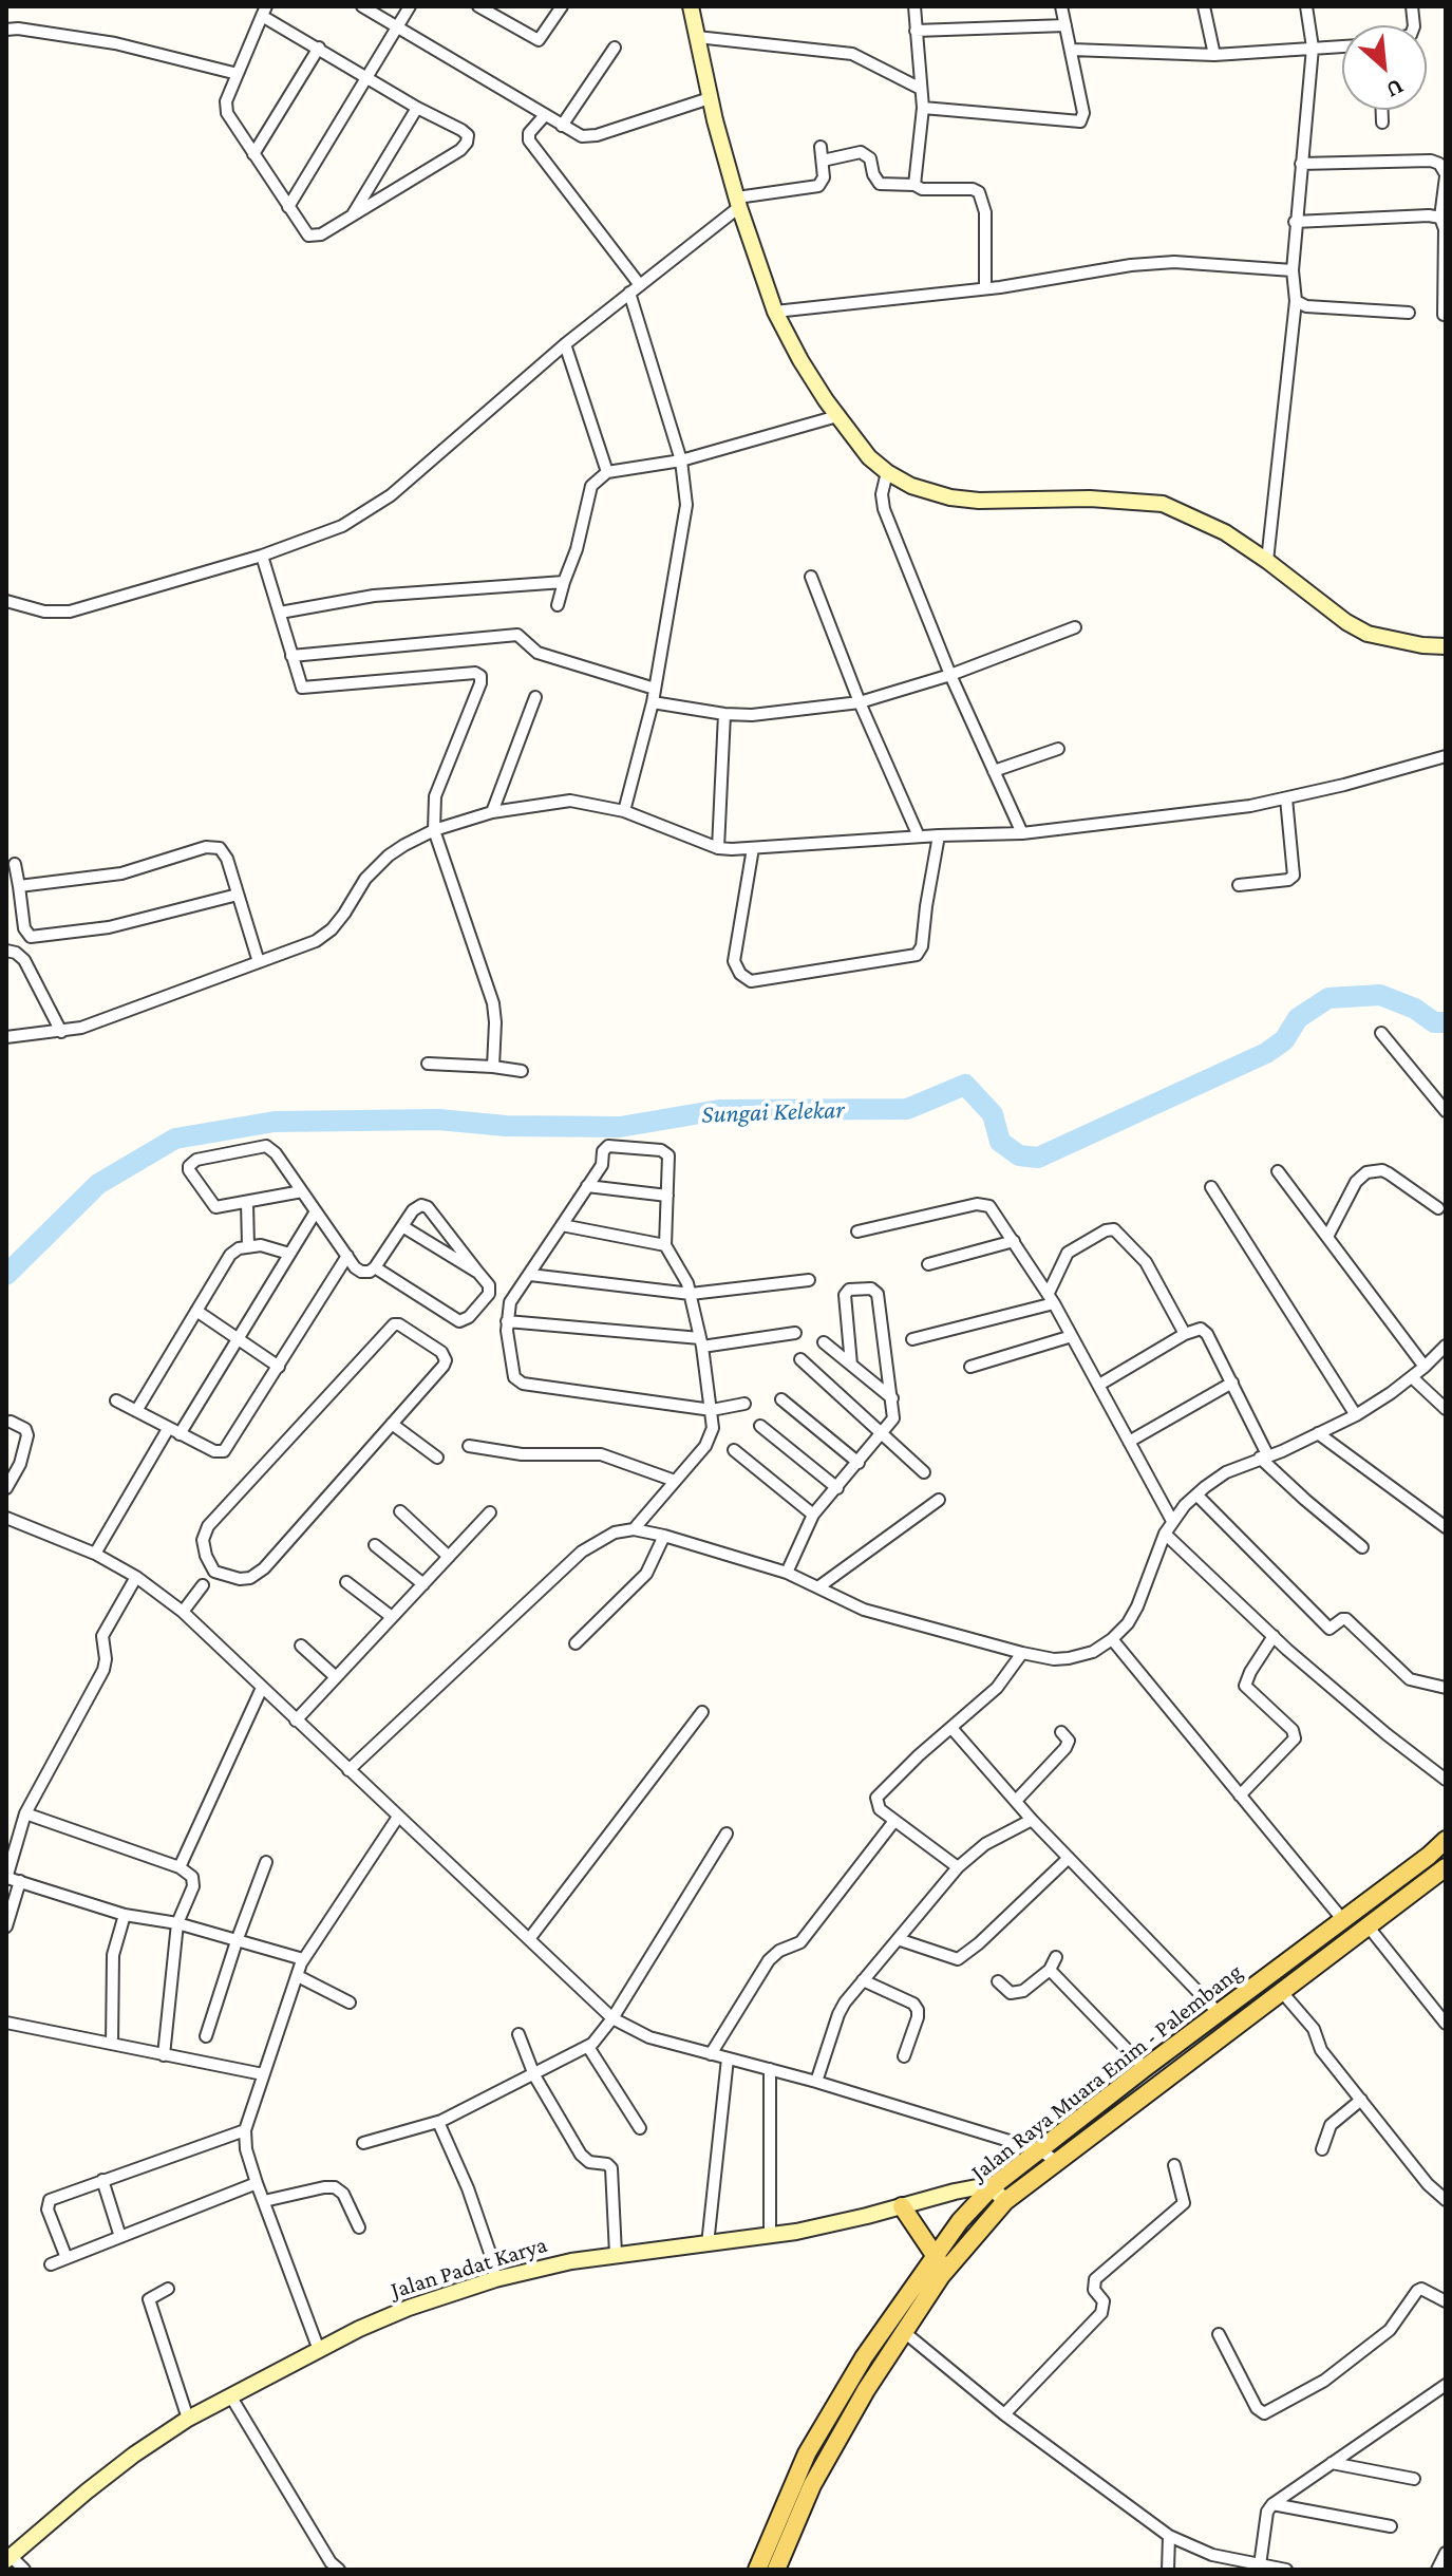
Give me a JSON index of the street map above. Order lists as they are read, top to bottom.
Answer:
{
  "streets": {
    "main road": ["Jalan Raya Muara Enim - Palembang"],
    "street": ["Jalan Padat Karya"]
  },
  "crossings": [
    ["Jalan Raya Muara Enim - Palembang", "Jalan Padat Karya"]
  ],
  "water": ["Sungai Kelekar"],
  "north": "bottom right"
}
